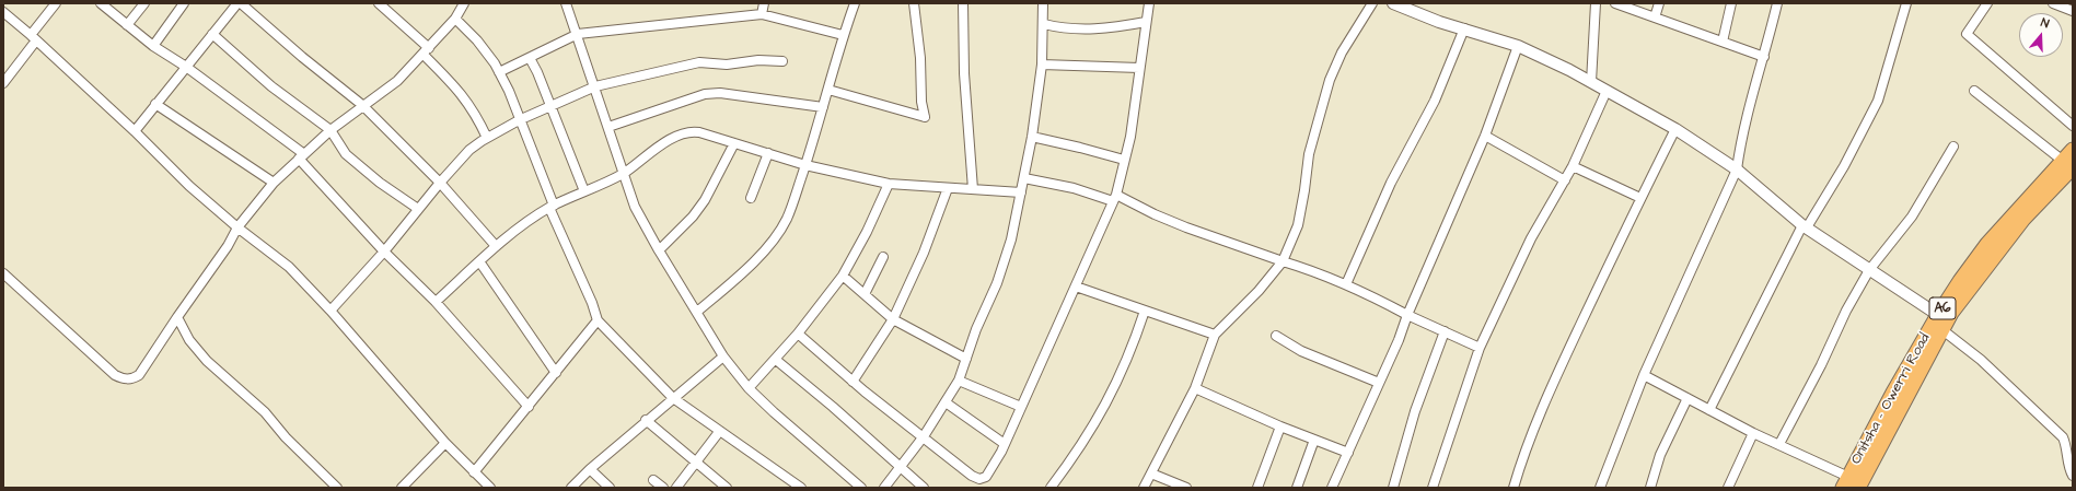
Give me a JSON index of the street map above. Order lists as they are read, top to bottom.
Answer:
{
  "streets": {
    "highway": ["A6", "Onitsha - Owerri Road"]
  },
  "north": "top"
}
